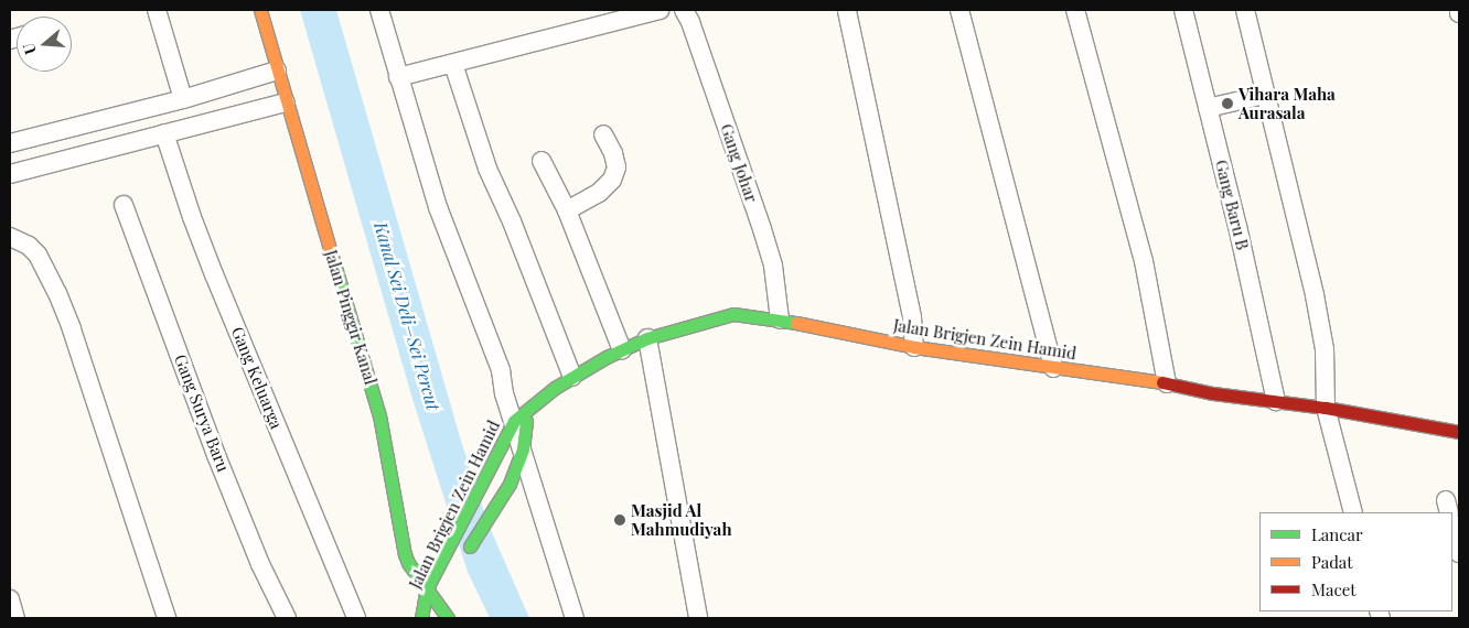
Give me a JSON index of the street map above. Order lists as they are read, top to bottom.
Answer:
{
  "streets": {
    "main road": ["Jalan Pinggir Kanal", "Jalan Brigjen Zein Hamid"],
    "street": [
      "Gang Johar",
      "Gang Baru B",
      "Gang Keluarga",
      "Gang Surya Baru"
    ]
  },
  "crossings": [
    ["Gang Johar", "Jalan Brigjen Zein Hamid"],
    ["Gang Baru B", "Jalan Brigjen Zein Hamid"],
    ["Jalan Pinggir Kanal", "Jalan Brigjen Zein Hamid"]
  ],
  "water": ["Kanal Sei Deli–Sei Percut"],
  "places": ["Vihara Maha Aurasala", "Masjid Al Mahmudiyah"],
  "legend": ["Lancar", "Padat", "Macet"],
  "north": "left"
}
